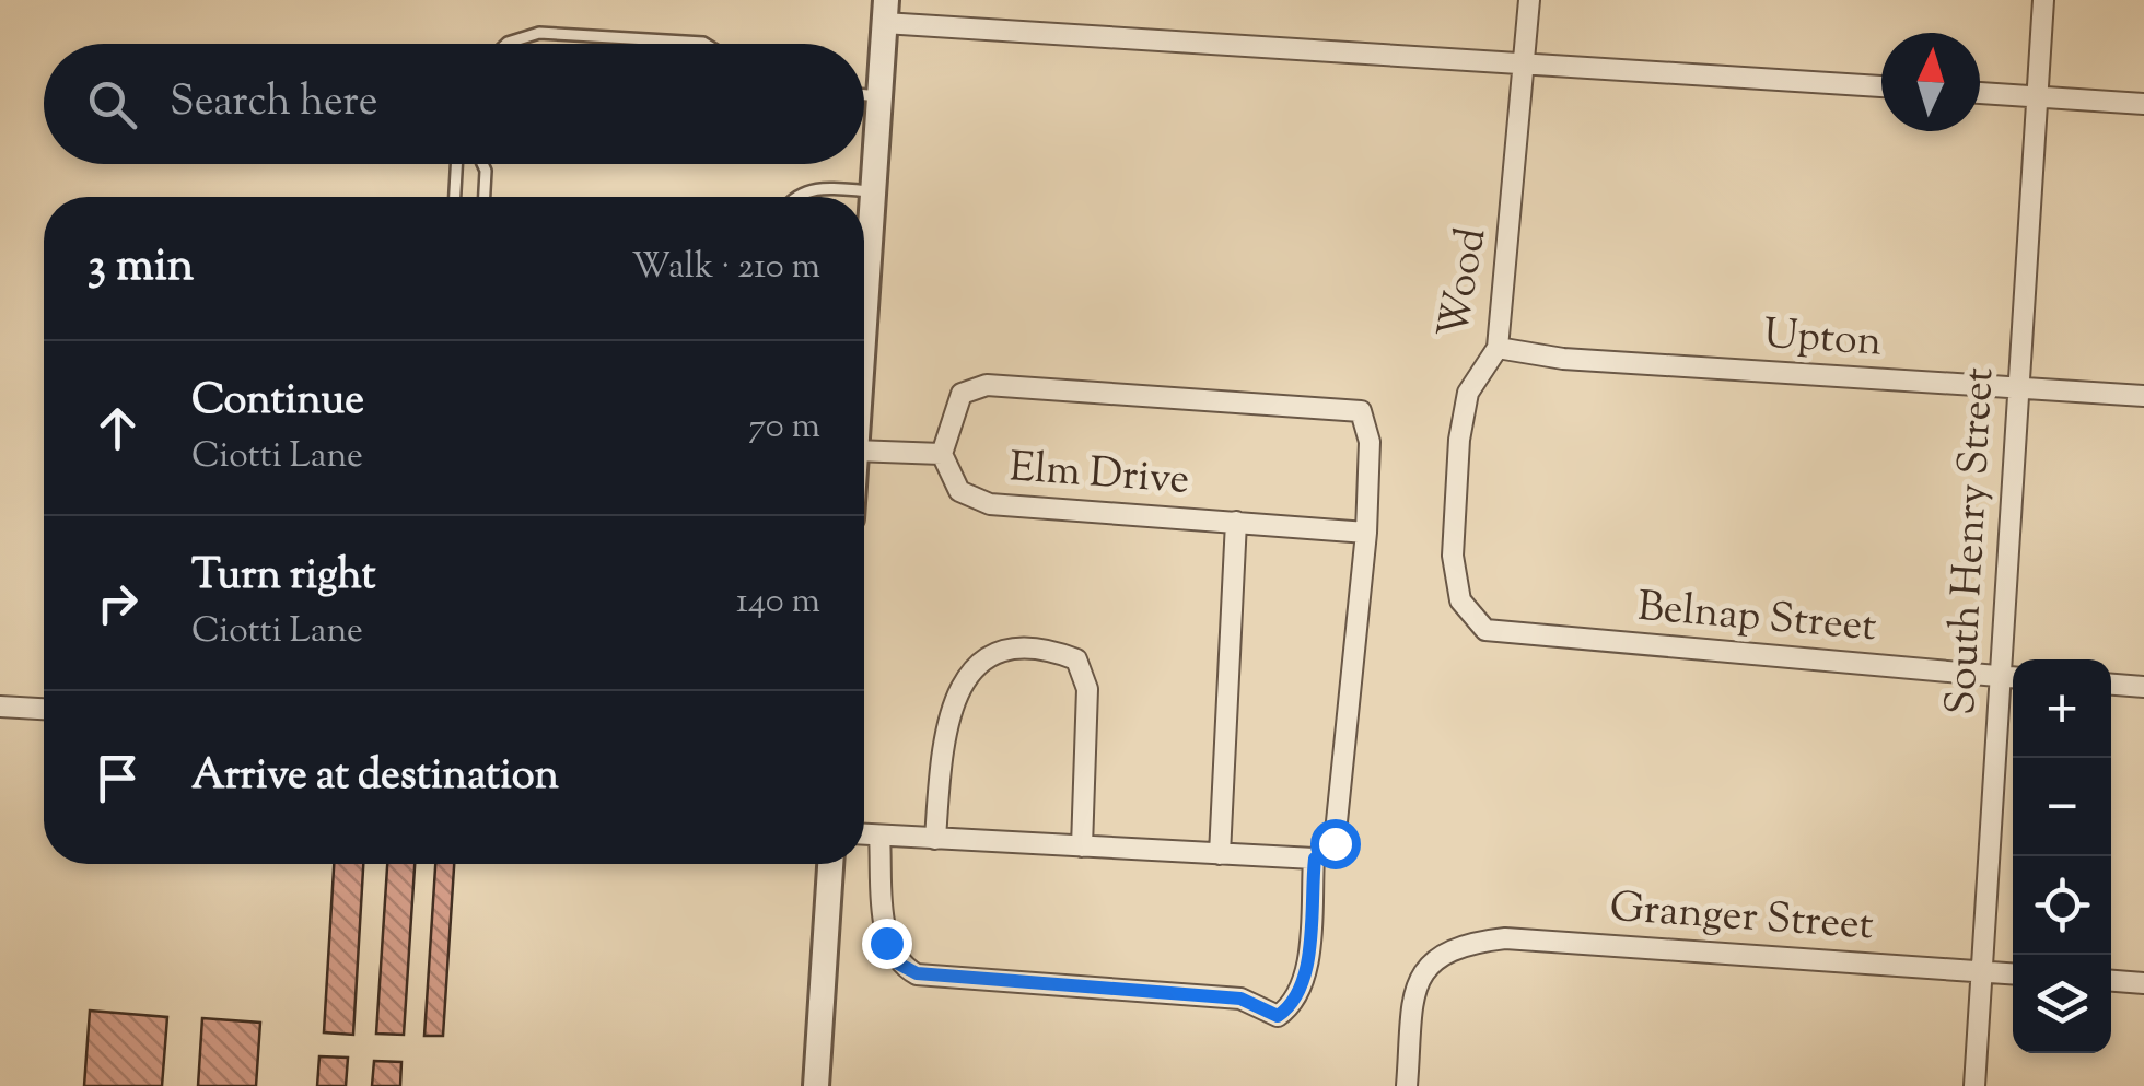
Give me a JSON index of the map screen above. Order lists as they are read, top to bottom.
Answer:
{
  "streets": {
    "street": [
      "Wood",
      "Upton",
      "Elm Drive",
      "South Henry Street",
      "Belnap Street",
      "Granger Street"
    ]
  },
  "crossings": [
    ["Wood", "Upton"],
    ["Wood", "Belnap Street"],
    ["Upton", "South Henry Street"],
    ["South Henry Street", "Belnap Street"],
    ["South Henry Street", "Granger Street"]
  ],
  "north": "top",
  "page": {
    "search": "Search here",
    "heading": ["3 min", "Walk · 210 m"],
    "list": [
      ["Continue", "Ciotti Lane", "70 m"],
      ["Turn right", "Ciotti Lane", "140 m"],
      "Arrive at destination"
    ],
    "map_buttons": ["+", "−"]
  }
}
